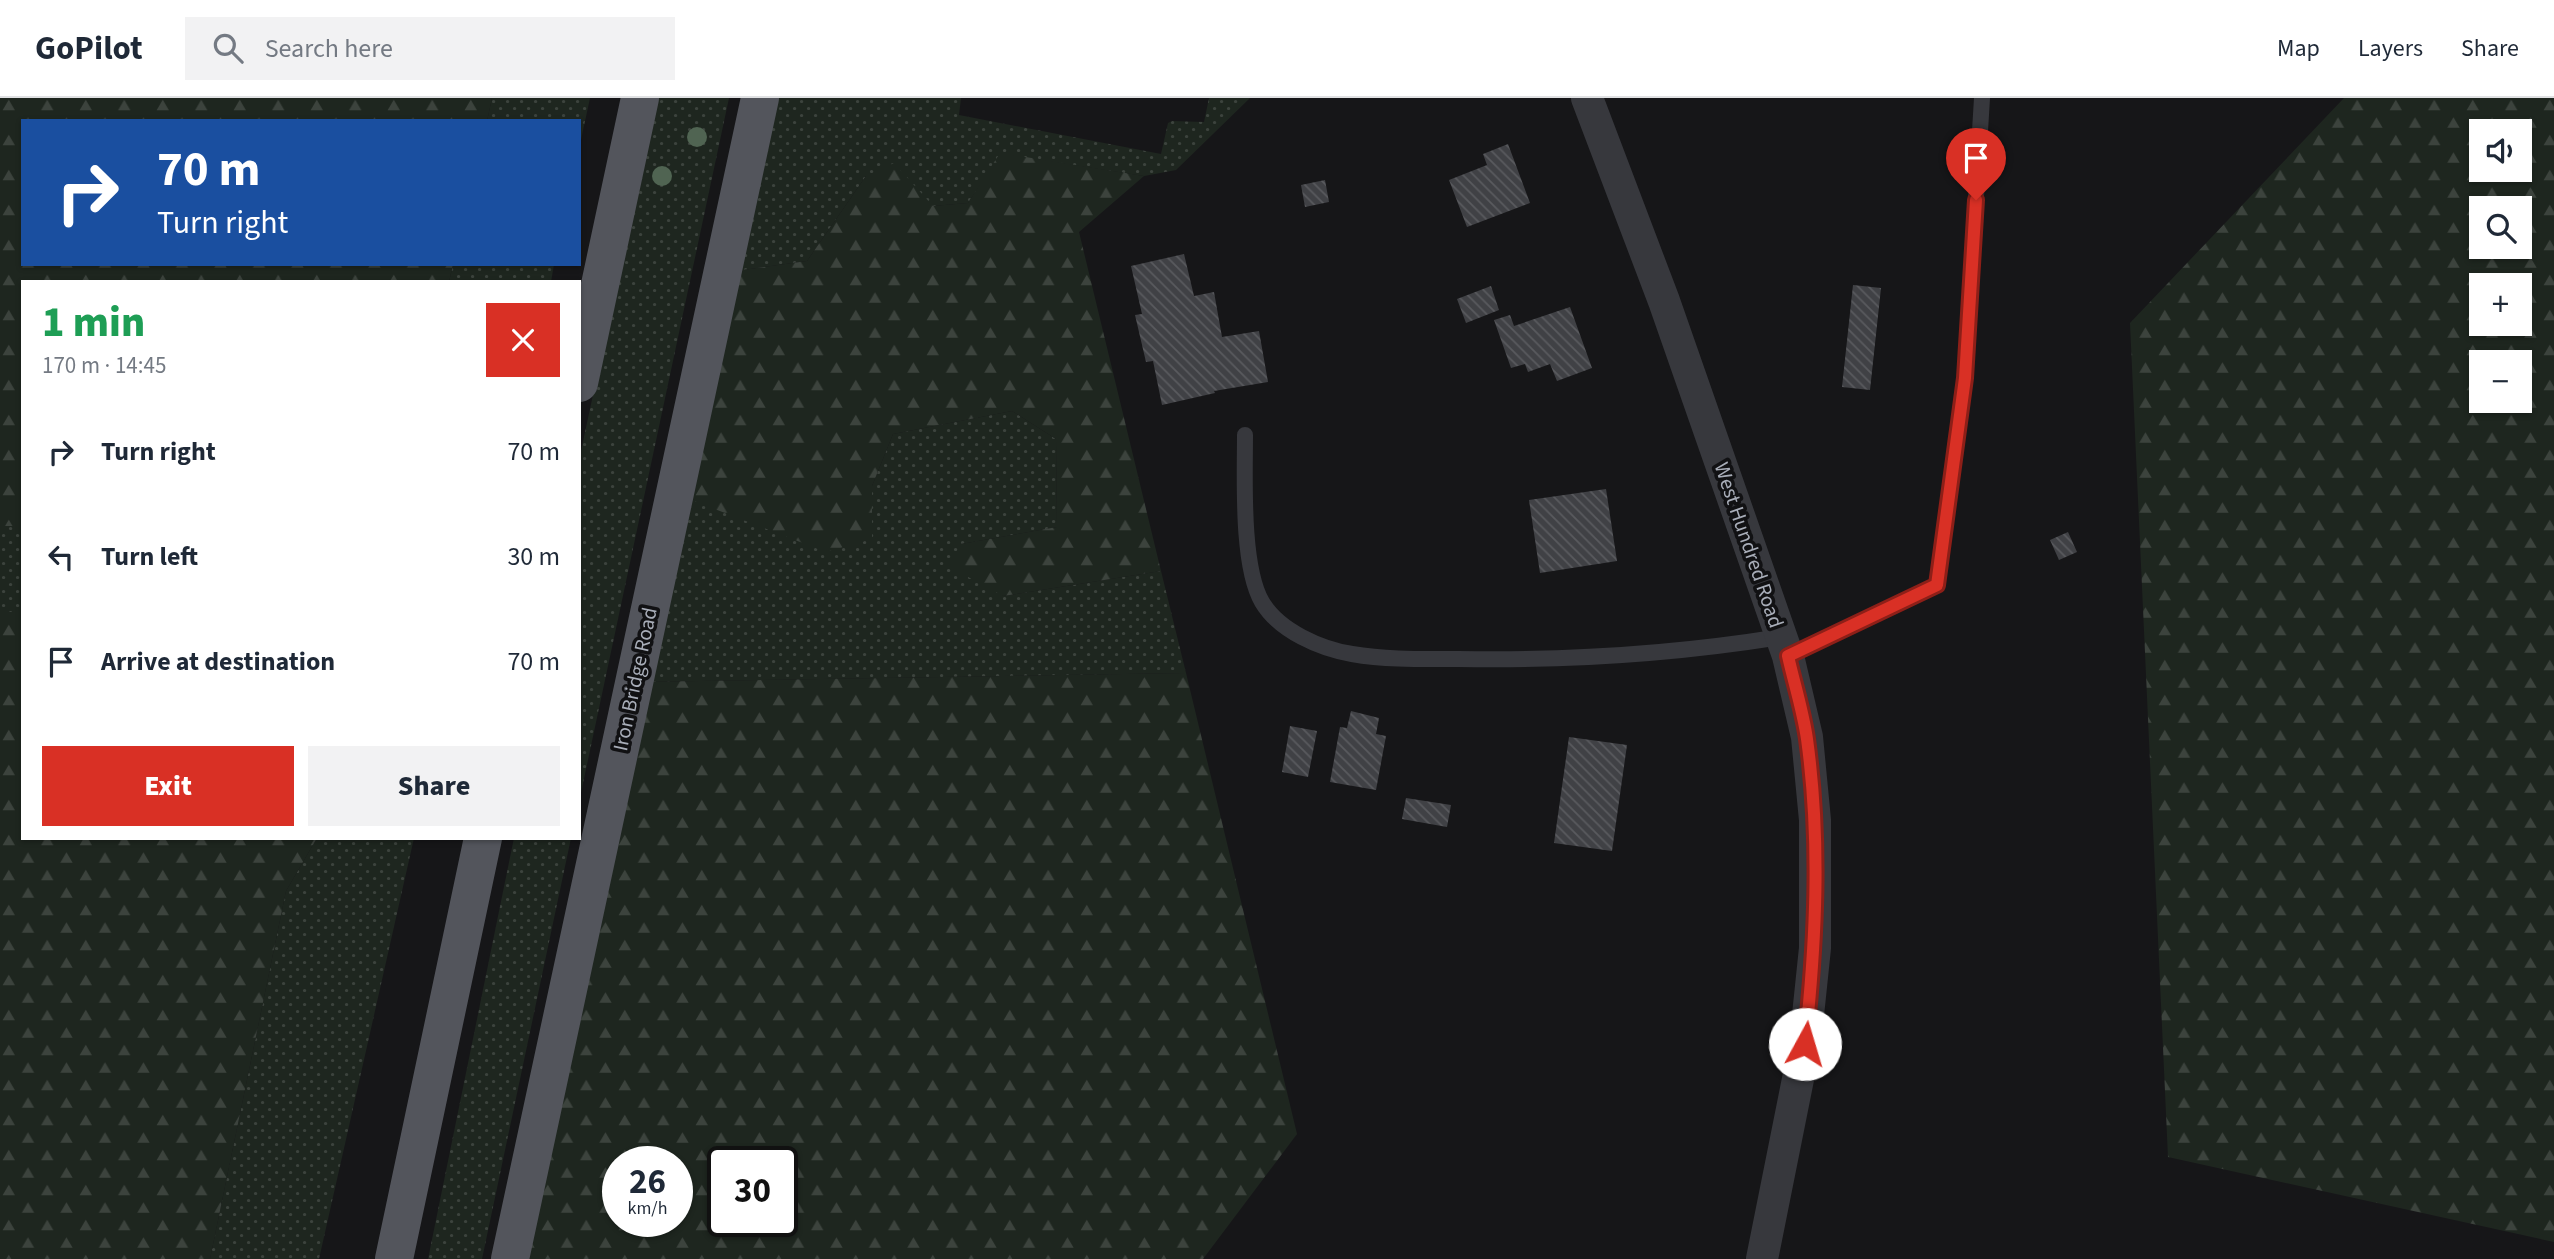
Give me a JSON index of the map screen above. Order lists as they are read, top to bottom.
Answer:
{
  "streets": {
    "main road": ["Iron Bridge Road"],
    "street": ["West Hundred Road"]
  },
  "page": {
    "header": "GoPilot",
    "search": "Search here",
    "nav": ["Map", "Layers", "Share"],
    "map_buttons": ["+", "−"],
    "turn": ["70 m", "Turn right"],
    "heading": ["1 min", "170 m · 14:45"],
    "list": [
      {
        "name": "Turn right",
        "value": "70 m"
      },
      {
        "name": "Turn left",
        "value": "30 m"
      },
      {
        "name": "Arrive at destination",
        "value": "70 m"
      }
    ],
    "buttons": ["Exit", "Share"],
    "speed": "26 km/h",
    "limit": "30"
  }
}
